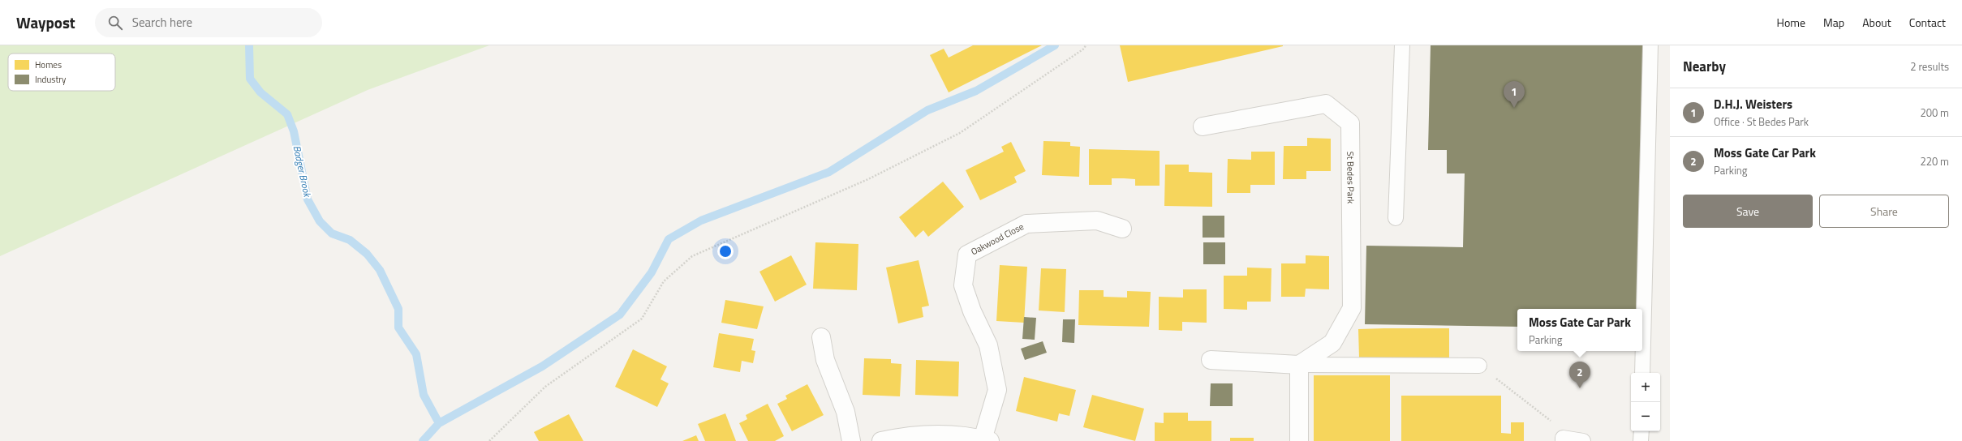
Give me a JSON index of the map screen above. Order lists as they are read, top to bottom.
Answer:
{
  "streets": {
    "street": ["St Bedes Park", "Oakwood Close"]
  },
  "water": ["Badger Brook"],
  "legend": ["Homes", "Industry"],
  "page": {
    "header": "Waypost",
    "search": "Search here",
    "nav": [
      "Home",
      "Map",
      "About",
      "Contact"
    ],
    "heading": ["Nearby", "2 results"],
    "pins": ["1", "2"],
    "list": [
      {
        "mark": "1",
        "name": "D.H.J. Weisters",
        "note": "Office · St Bedes Park",
        "value": "200 m"
      },
      {
        "mark": "2",
        "name": "Moss Gate Car Park",
        "note": "Parking",
        "value": "220 m"
      }
    ],
    "buttons": ["Save", "Share"],
    "popup": ["Moss Gate Car Park", "Parking"],
    "map_buttons": ["+", "−"]
  }
}
